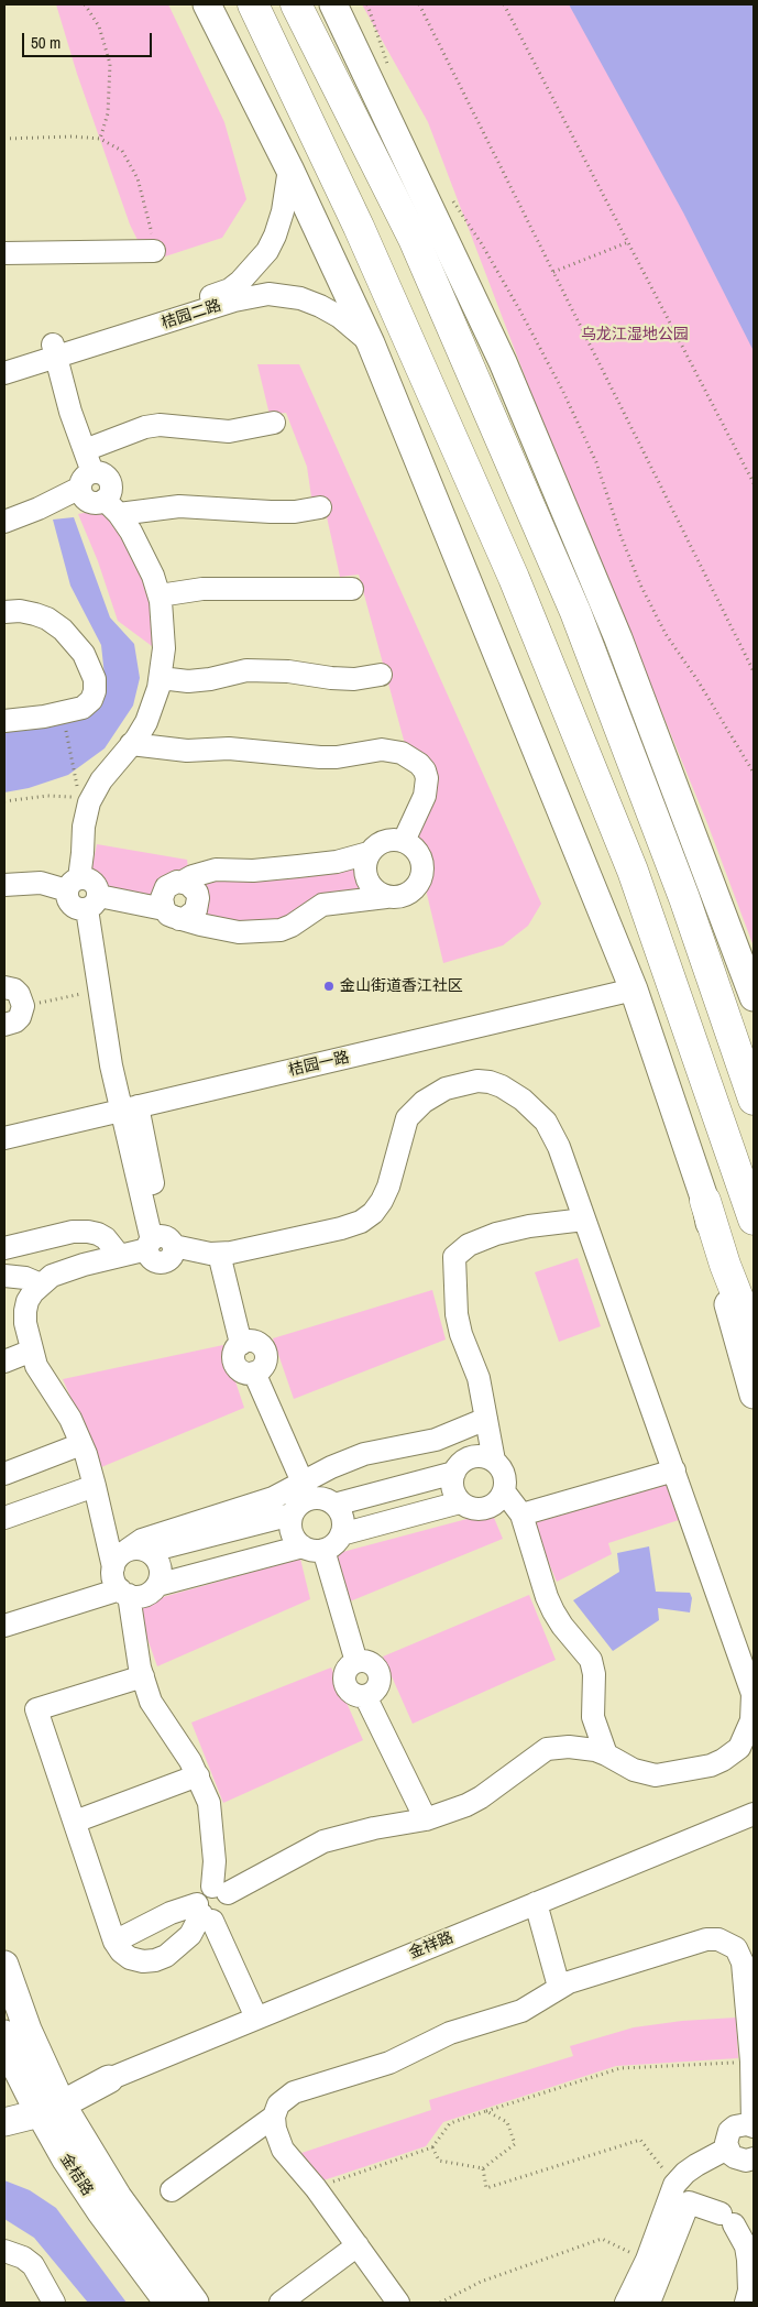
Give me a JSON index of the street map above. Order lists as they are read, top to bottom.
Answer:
{
  "streets": {
    "main road": ["金祥路", "金桔路"],
    "street": ["桔园二路", "桔园一路"]
  },
  "crossings": [
    ["金祥路", "金桔路"]
  ],
  "parks": ["乌龙江湿地公园"],
  "places": ["金山街道香江社区"],
  "scale_bar": "50 m"
}
